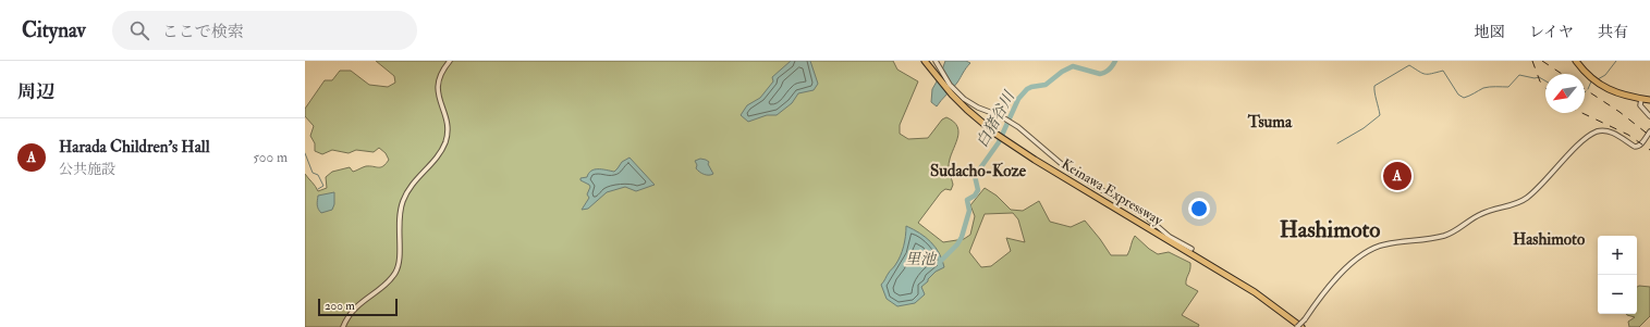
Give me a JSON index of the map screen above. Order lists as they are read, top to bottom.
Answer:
{
  "streets": {
    "highway": ["Keinawa Expressway"]
  },
  "districts": [
    "Tsuma",
    "Sudacho-Koze",
    "Hashimoto",
    "Hashimoto"
  ],
  "water": ["白猪谷川", "里池"],
  "scale_bar": "200 m",
  "north": "bottom left",
  "page": {
    "header": "Citynav",
    "search": "ここで検索",
    "nav": ["地図", "レイヤ", "共有"],
    "heading": "周辺",
    "list": [
      {
        "mark": "A",
        "name": "Harada Children's Hall",
        "note": "公共施設",
        "value": "500 m"
      }
    ],
    "pins": "A",
    "map_buttons": ["+", "−"],
    "scale": "200 m"
  }
}
